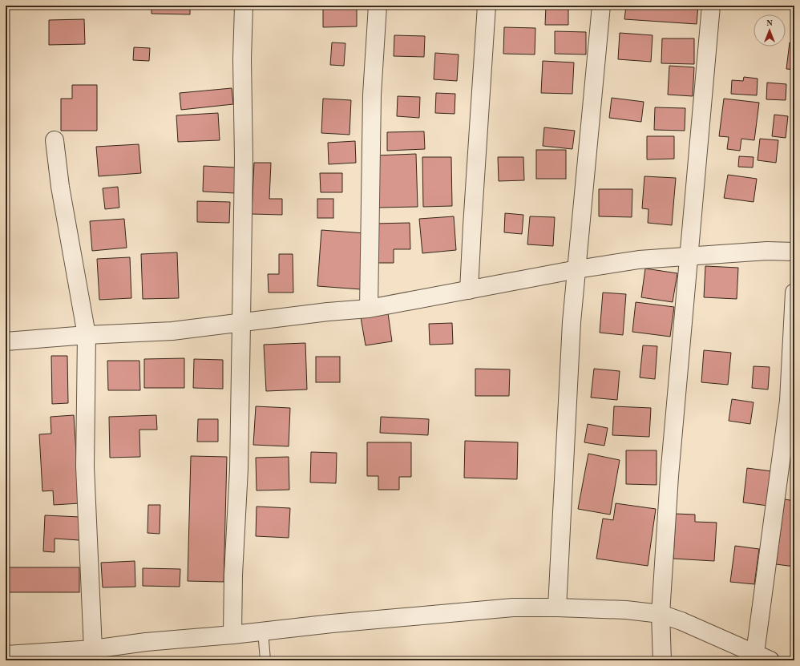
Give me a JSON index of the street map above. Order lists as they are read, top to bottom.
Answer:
{
  "north": "top"
}
